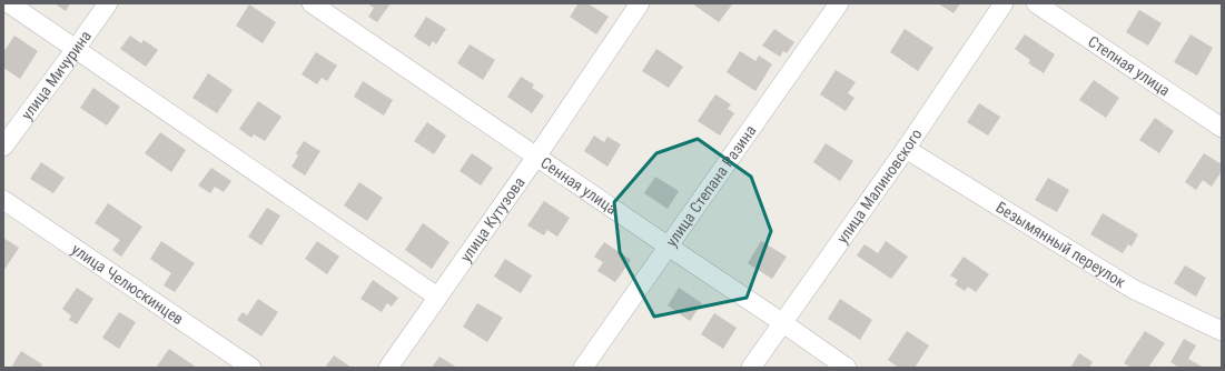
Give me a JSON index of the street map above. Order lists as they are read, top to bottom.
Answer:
{
  "streets": {
    "street": [
      "Степная улица",
      "улица Мичурина",
      "Сенная улица",
      "улица Степана Разина",
      "улица Малиновского",
      "улица Кутузова",
      "Безымянный переулок",
      "улица Челюскинцев"
    ]
  },
  "crossings": [
    ["Сенная улица", "улица Степана Разина"],
    ["Сенная улица", "улица Малиновского"],
    ["Сенная улица", "улица Кутузова"],
    ["улица Малиновского", "Безымянный переулок"]
  ]
}
